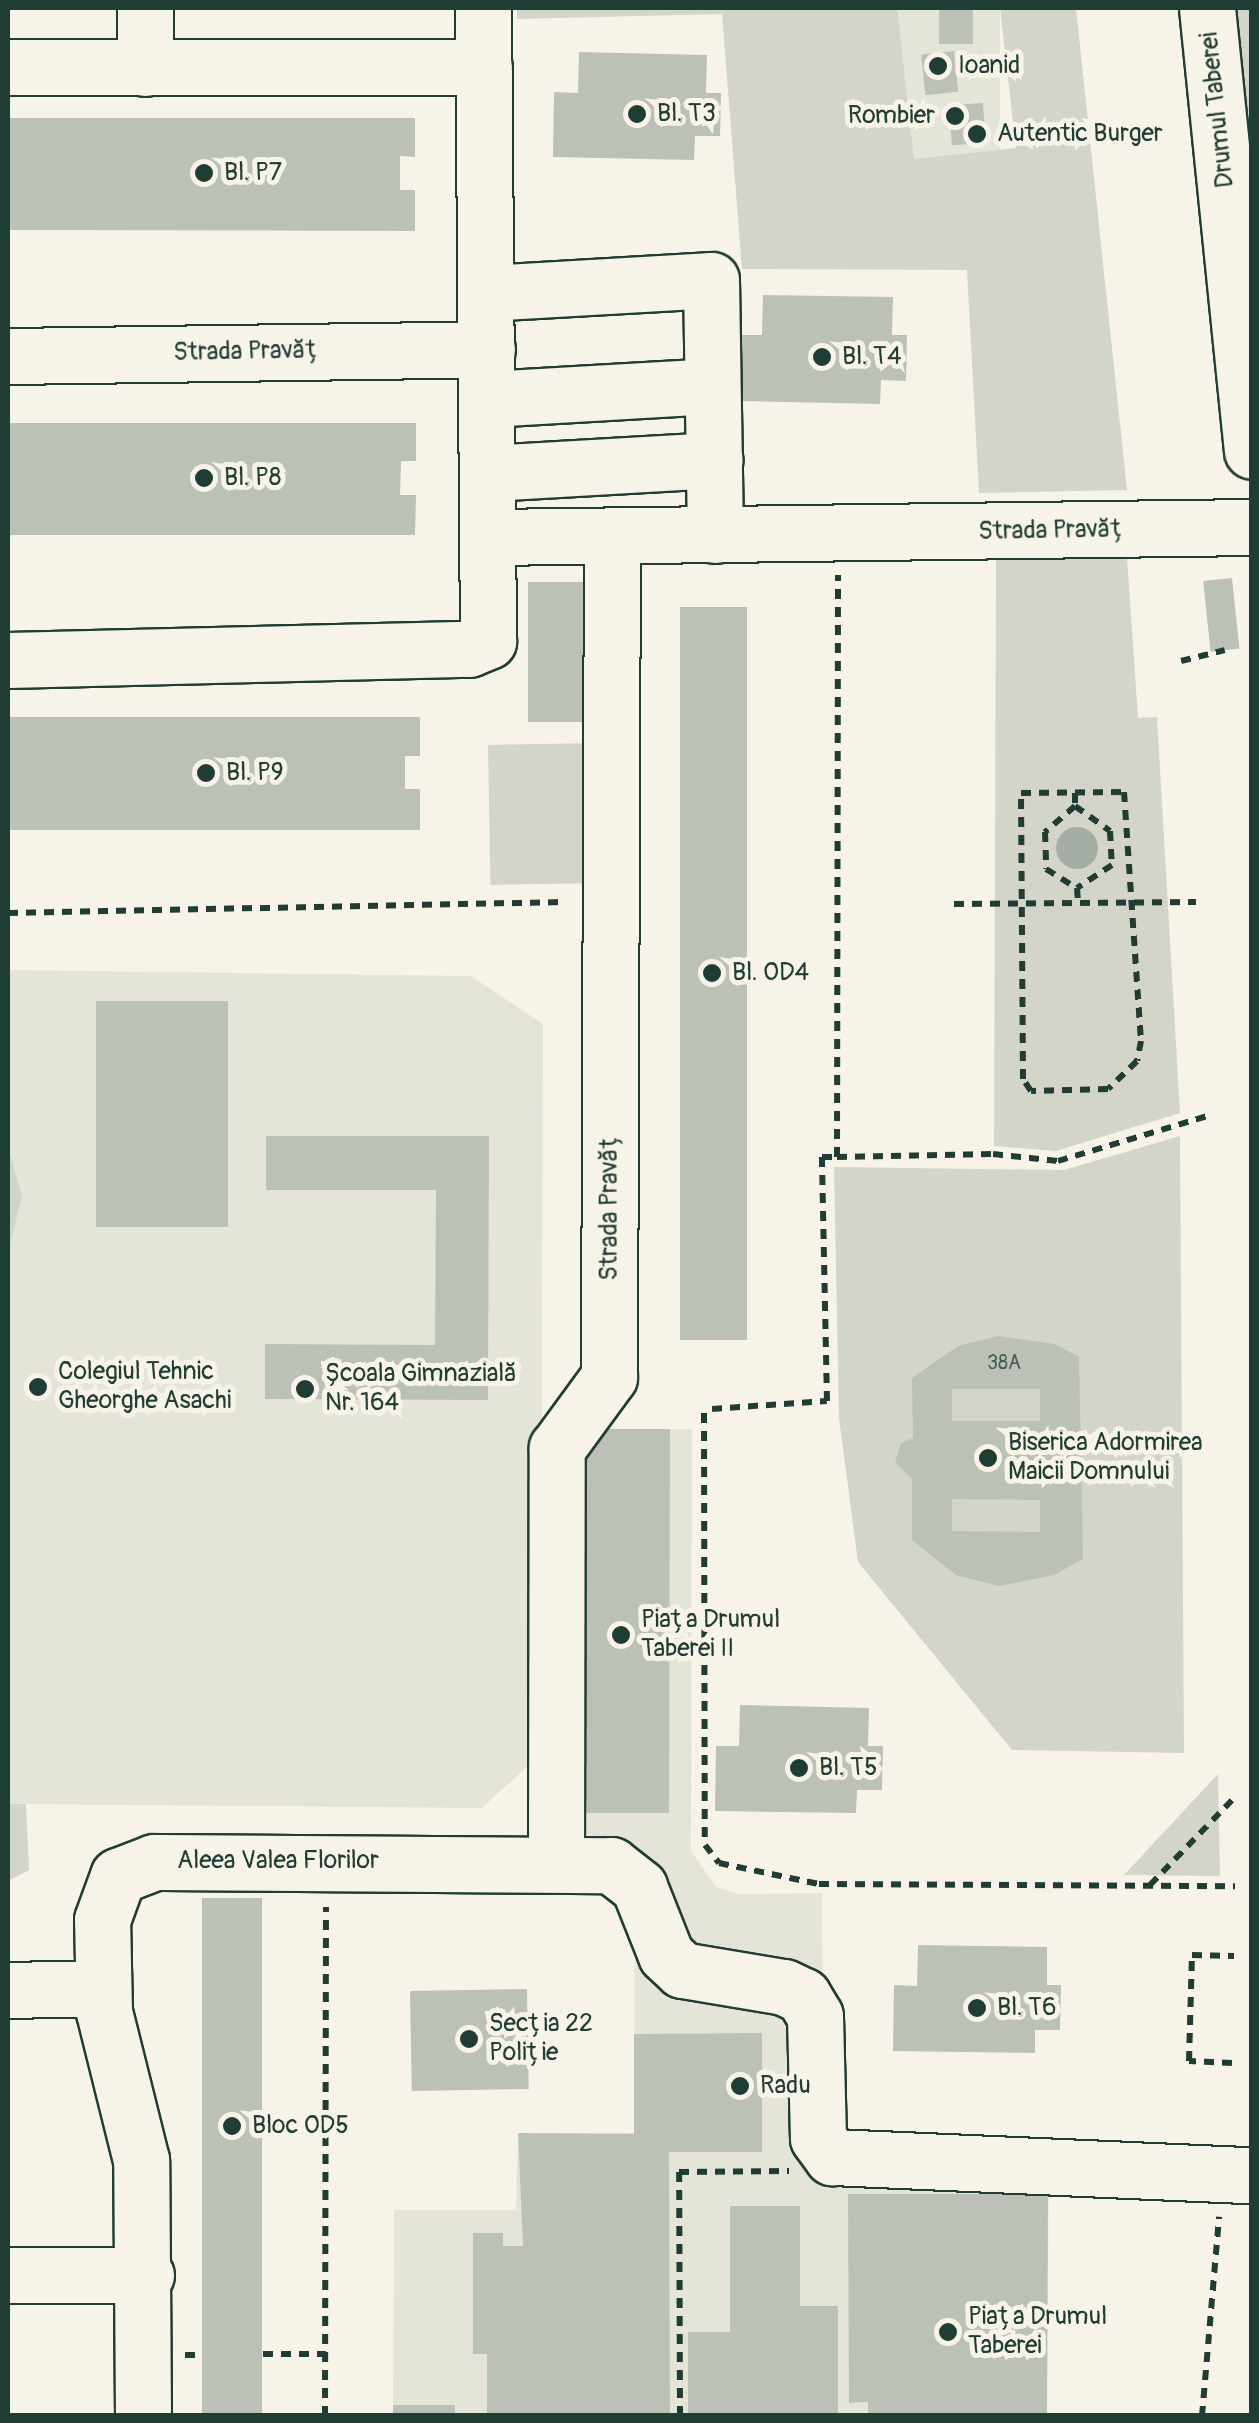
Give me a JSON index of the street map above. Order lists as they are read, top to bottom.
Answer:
{
  "streets": {
    "street": ["Drumul Taberei", "Strada Pravăț", "Aleea Valea Florilor"]
  },
  "crossings": [
    ["Strada Pravăț", "Aleea Valea Florilor"]
  ],
  "places": [
    "Ioanid",
    "Bl. T3",
    "Rombier",
    "Autentic Burger",
    "Bl. P7",
    "Bl. T4",
    "Bl. P8",
    "Bl. P9",
    "Bl. OD4",
    "Colegiul Tehnic Gheorghe Asachi",
    "Școala Gimnazială Nr. 164",
    "Biserica Adormirea Maicii Domnului",
    "Piața Drumul Taberei II",
    "Bl. T5",
    "Bl. T6",
    "Secția 22 Poliție",
    "Radu",
    "Bloc OD5",
    "Piața Drumul Taberei"
  ],
  "house_numbers": ["38A"]
}
